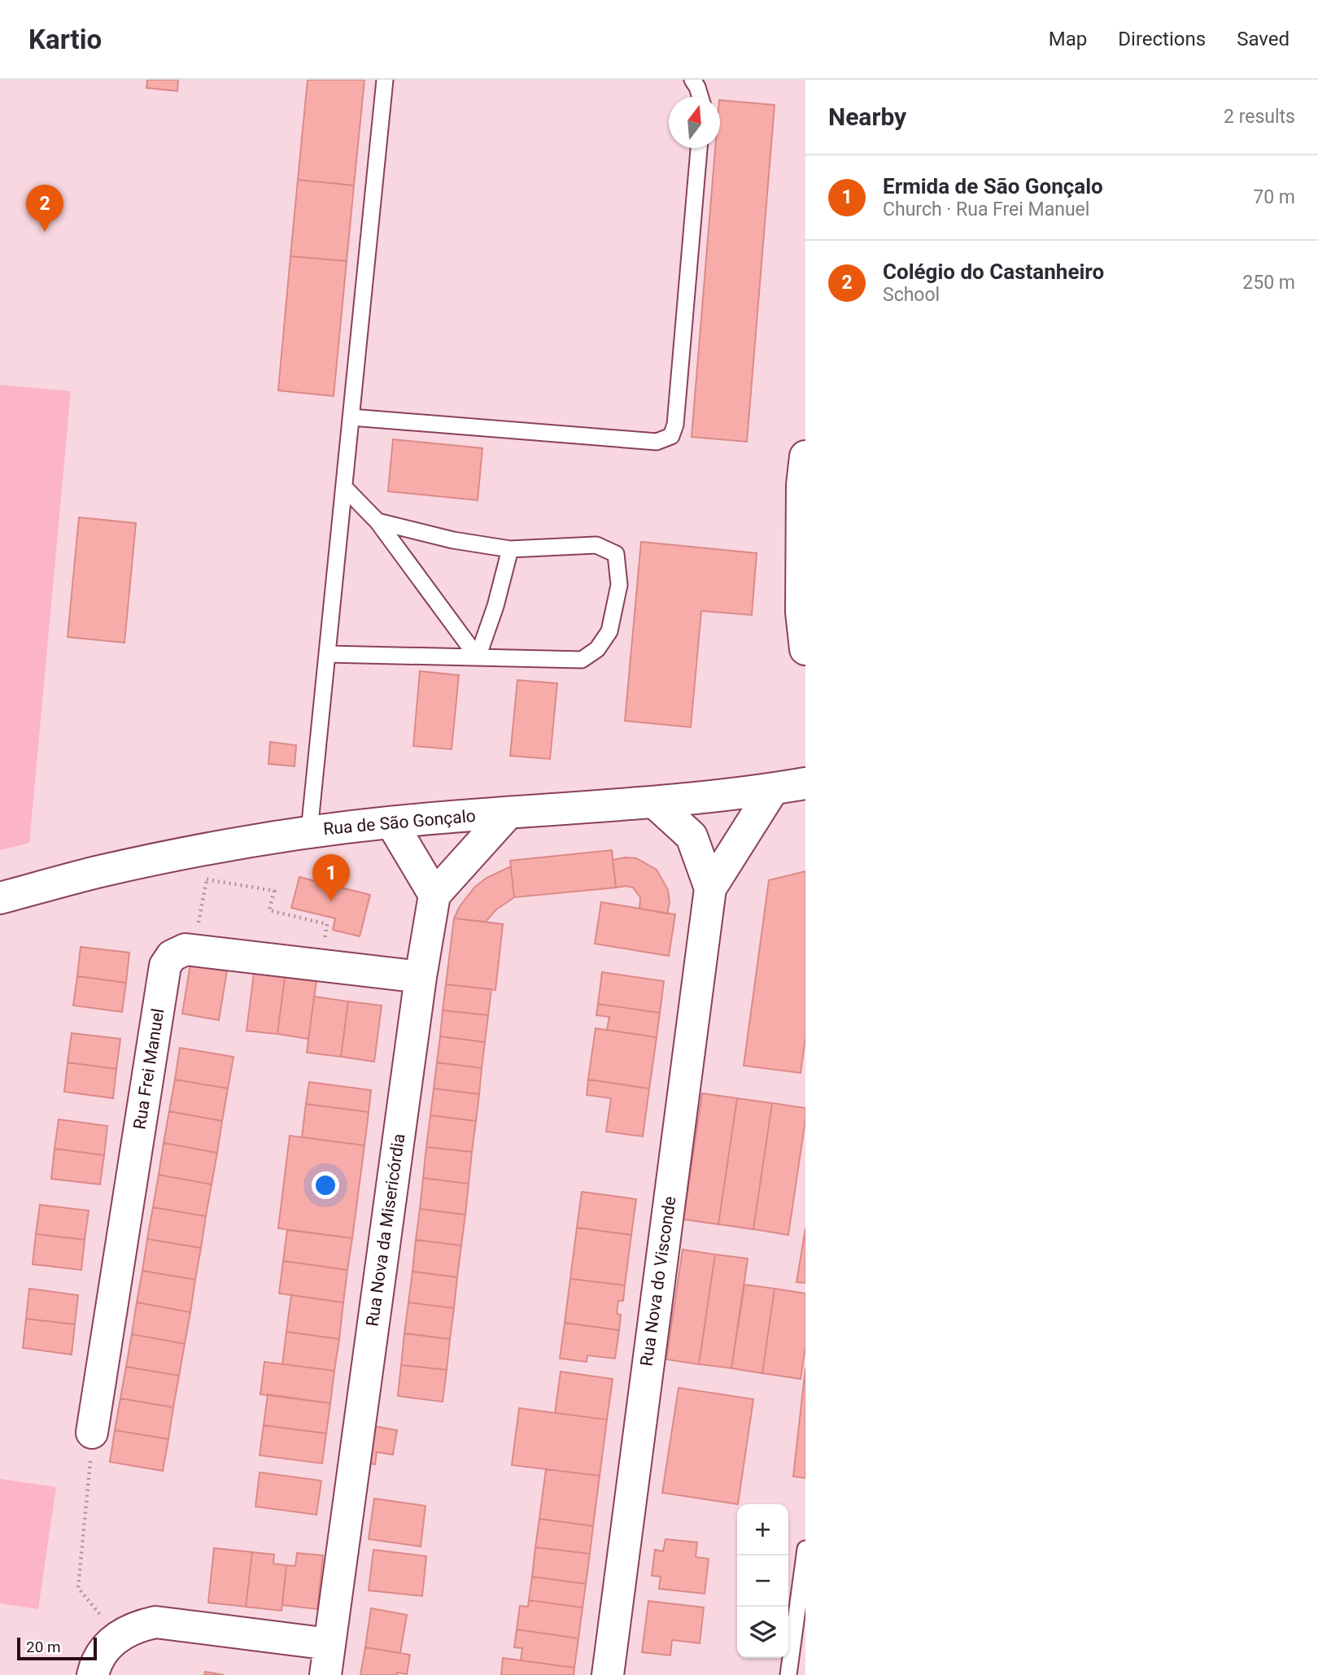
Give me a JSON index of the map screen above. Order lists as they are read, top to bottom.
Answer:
{
  "streets": {
    "street": [
      "Rua de São Gonçalo",
      "Rua Frei Manuel",
      "Rua Nova da Misericórdia",
      "Rua Nova do Visconde"
    ]
  },
  "crossings": [
    ["Rua de São Gonçalo", "Rua Nova do Visconde"],
    ["Rua Frei Manuel", "Rua Nova da Misericórdia"]
  ],
  "scale_bar": "20 m",
  "north": "top",
  "page": {
    "header": "Kartio",
    "nav": ["Map", "Directions", "Saved"],
    "heading": ["Nearby", "2 results"],
    "list": [
      {
        "mark": "1",
        "name": "Ermida de São Gonçalo",
        "note": "Church · Rua Frei Manuel",
        "value": "70 m"
      },
      {
        "mark": "2",
        "name": "Colégio do Castanheiro",
        "note": "School",
        "value": "250 m"
      }
    ],
    "pins": ["2", "1"],
    "map_buttons": ["+", "−"],
    "scale": "20 m"
  }
}
